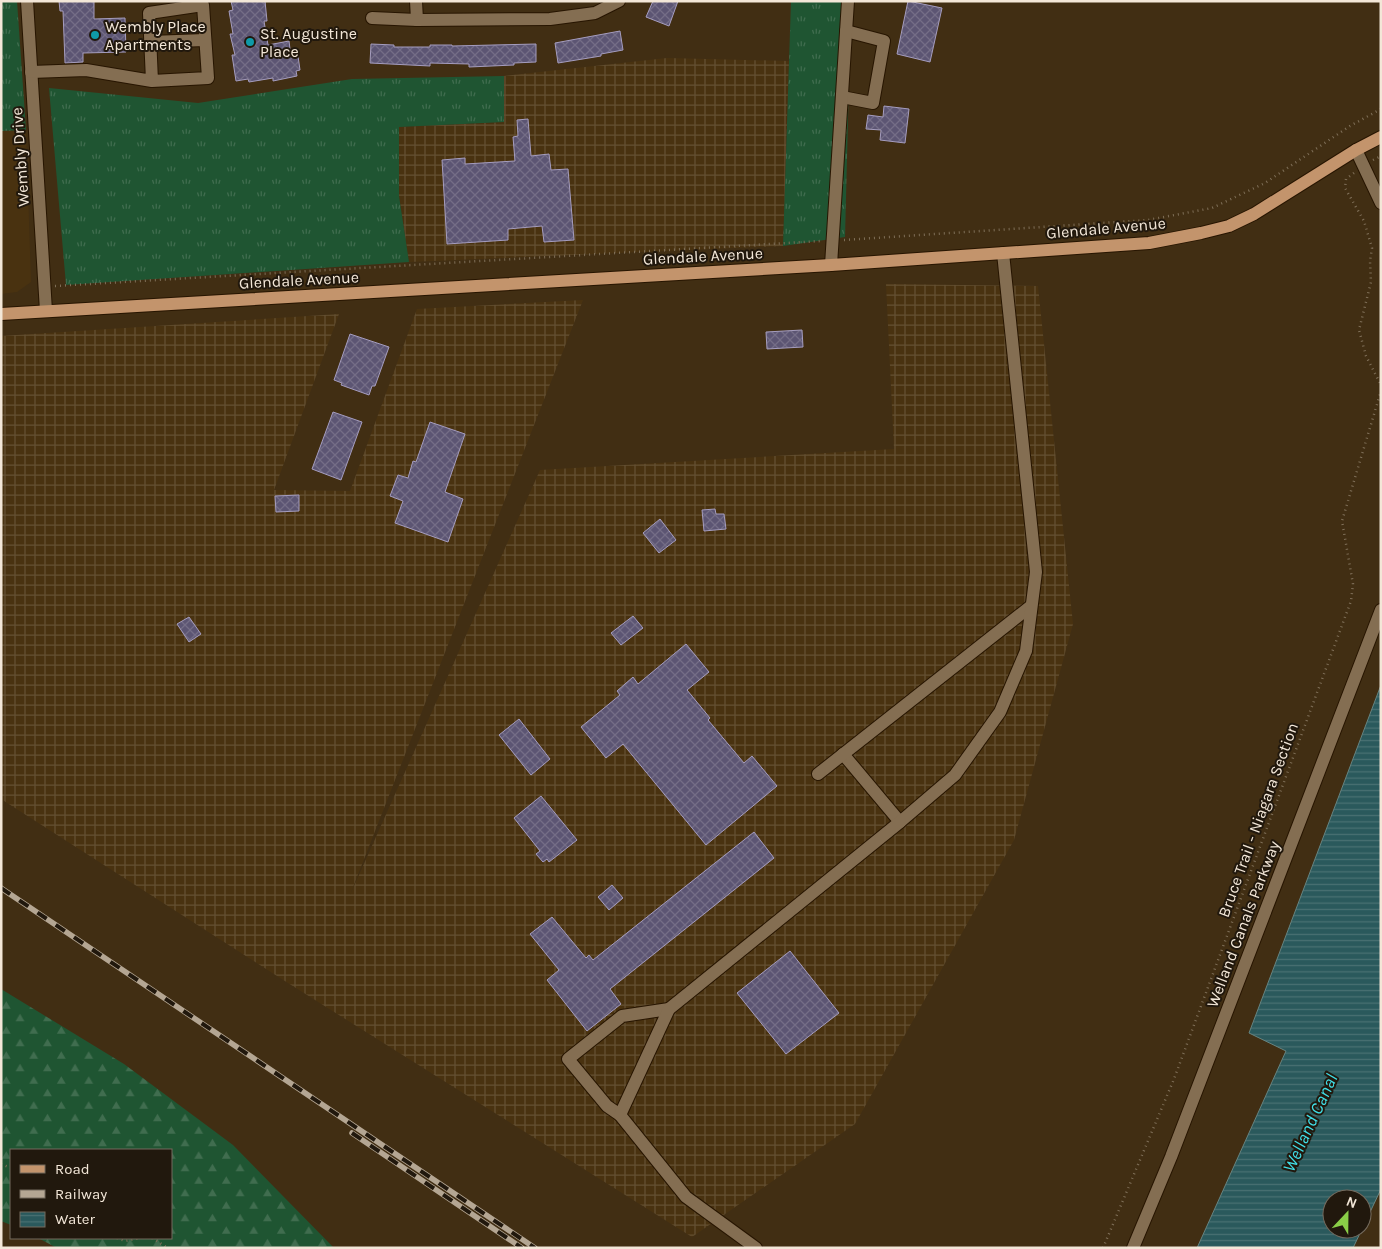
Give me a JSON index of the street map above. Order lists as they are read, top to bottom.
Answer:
{
  "streets": {
    "main road": ["Glendale Avenue"],
    "street": ["Wembly Drive", "Welland Canals Parkway"],
    "path": ["Bruce Trail - Niagara Section"]
  },
  "crossings": [
    ["Wembly Drive", "Glendale Avenue"]
  ],
  "water": ["Welland Canal"],
  "places": ["Wembly Place Apartments", "St. Augustine Place"],
  "legend": ["Road", "Railway", "Water"],
  "north": "top"
}
